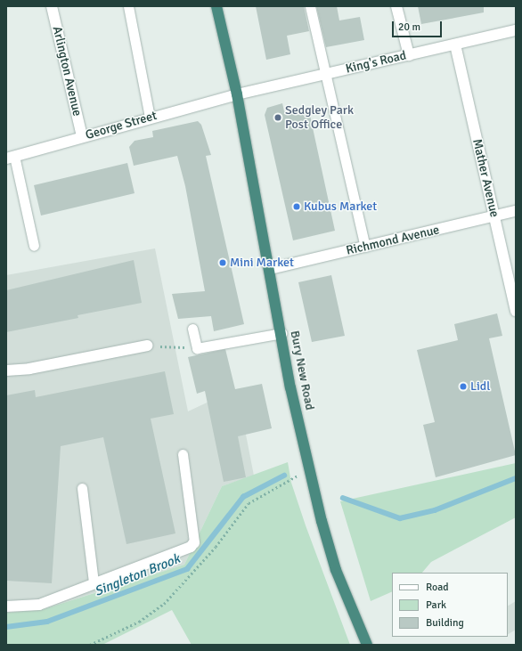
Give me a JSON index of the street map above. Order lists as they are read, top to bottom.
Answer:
{
  "streets": {
    "highway": ["Bury New Road"],
    "street": [
      "King's Road",
      "Arlington Avenue",
      "George Street",
      "Mather Avenue",
      "Richmond Avenue"
    ]
  },
  "crossings": [
    ["King's Road", "George Street"],
    ["King's Road", "Mather Avenue"],
    ["King's Road", "Bury New Road"],
    ["Arlington Avenue", "George Street"],
    ["George Street", "Bury New Road"],
    ["Mather Avenue", "Richmond Avenue"],
    ["Richmond Avenue", "Bury New Road"]
  ],
  "water": ["Singleton Brook"],
  "places": [
    "Sedgley Park Post Office",
    "Kubus Market",
    "Mini Market",
    "Lidl"
  ],
  "legend": ["Road", "Park", "Building"],
  "scale_bar": "20 m"
}
